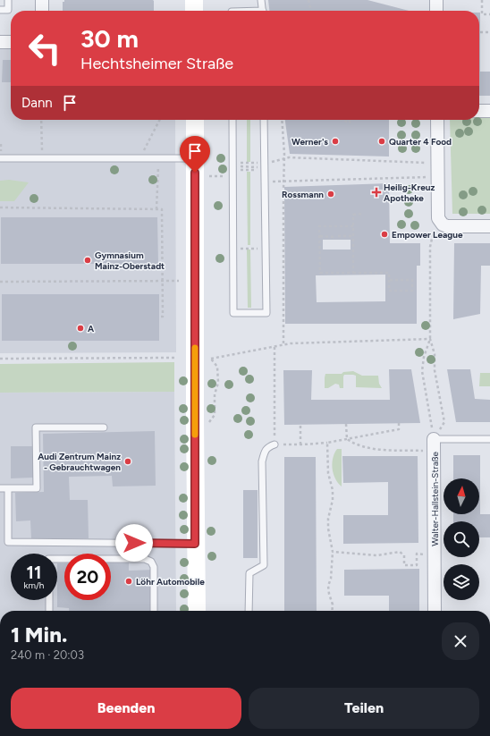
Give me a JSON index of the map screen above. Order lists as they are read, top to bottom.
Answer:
{
  "streets": {
    "street": ["Walter-Hallstein-Straße"]
  },
  "places": {
    "other": [
      "Werner's",
      "Quarter 4 Food",
      "Rossmann",
      "Empower League",
      "Gymnasium Mainz-Oberstadt",
      "A",
      "Audi Zentrum Mainz - Gebrauchtwagen",
      "Löhr Automobile"
    ],
    "health": ["Heilig-Kreuz Apotheke"]
  },
  "north": "top",
  "page": {
    "turn": ["30 m", "Hechtsheimer Straße"],
    "then": "Dann",
    "speed": "11 km/h",
    "limit": "20",
    "heading": ["1 Min.", "240 m · 20:03"],
    "buttons": ["Beenden", "Teilen"]
  }
}
